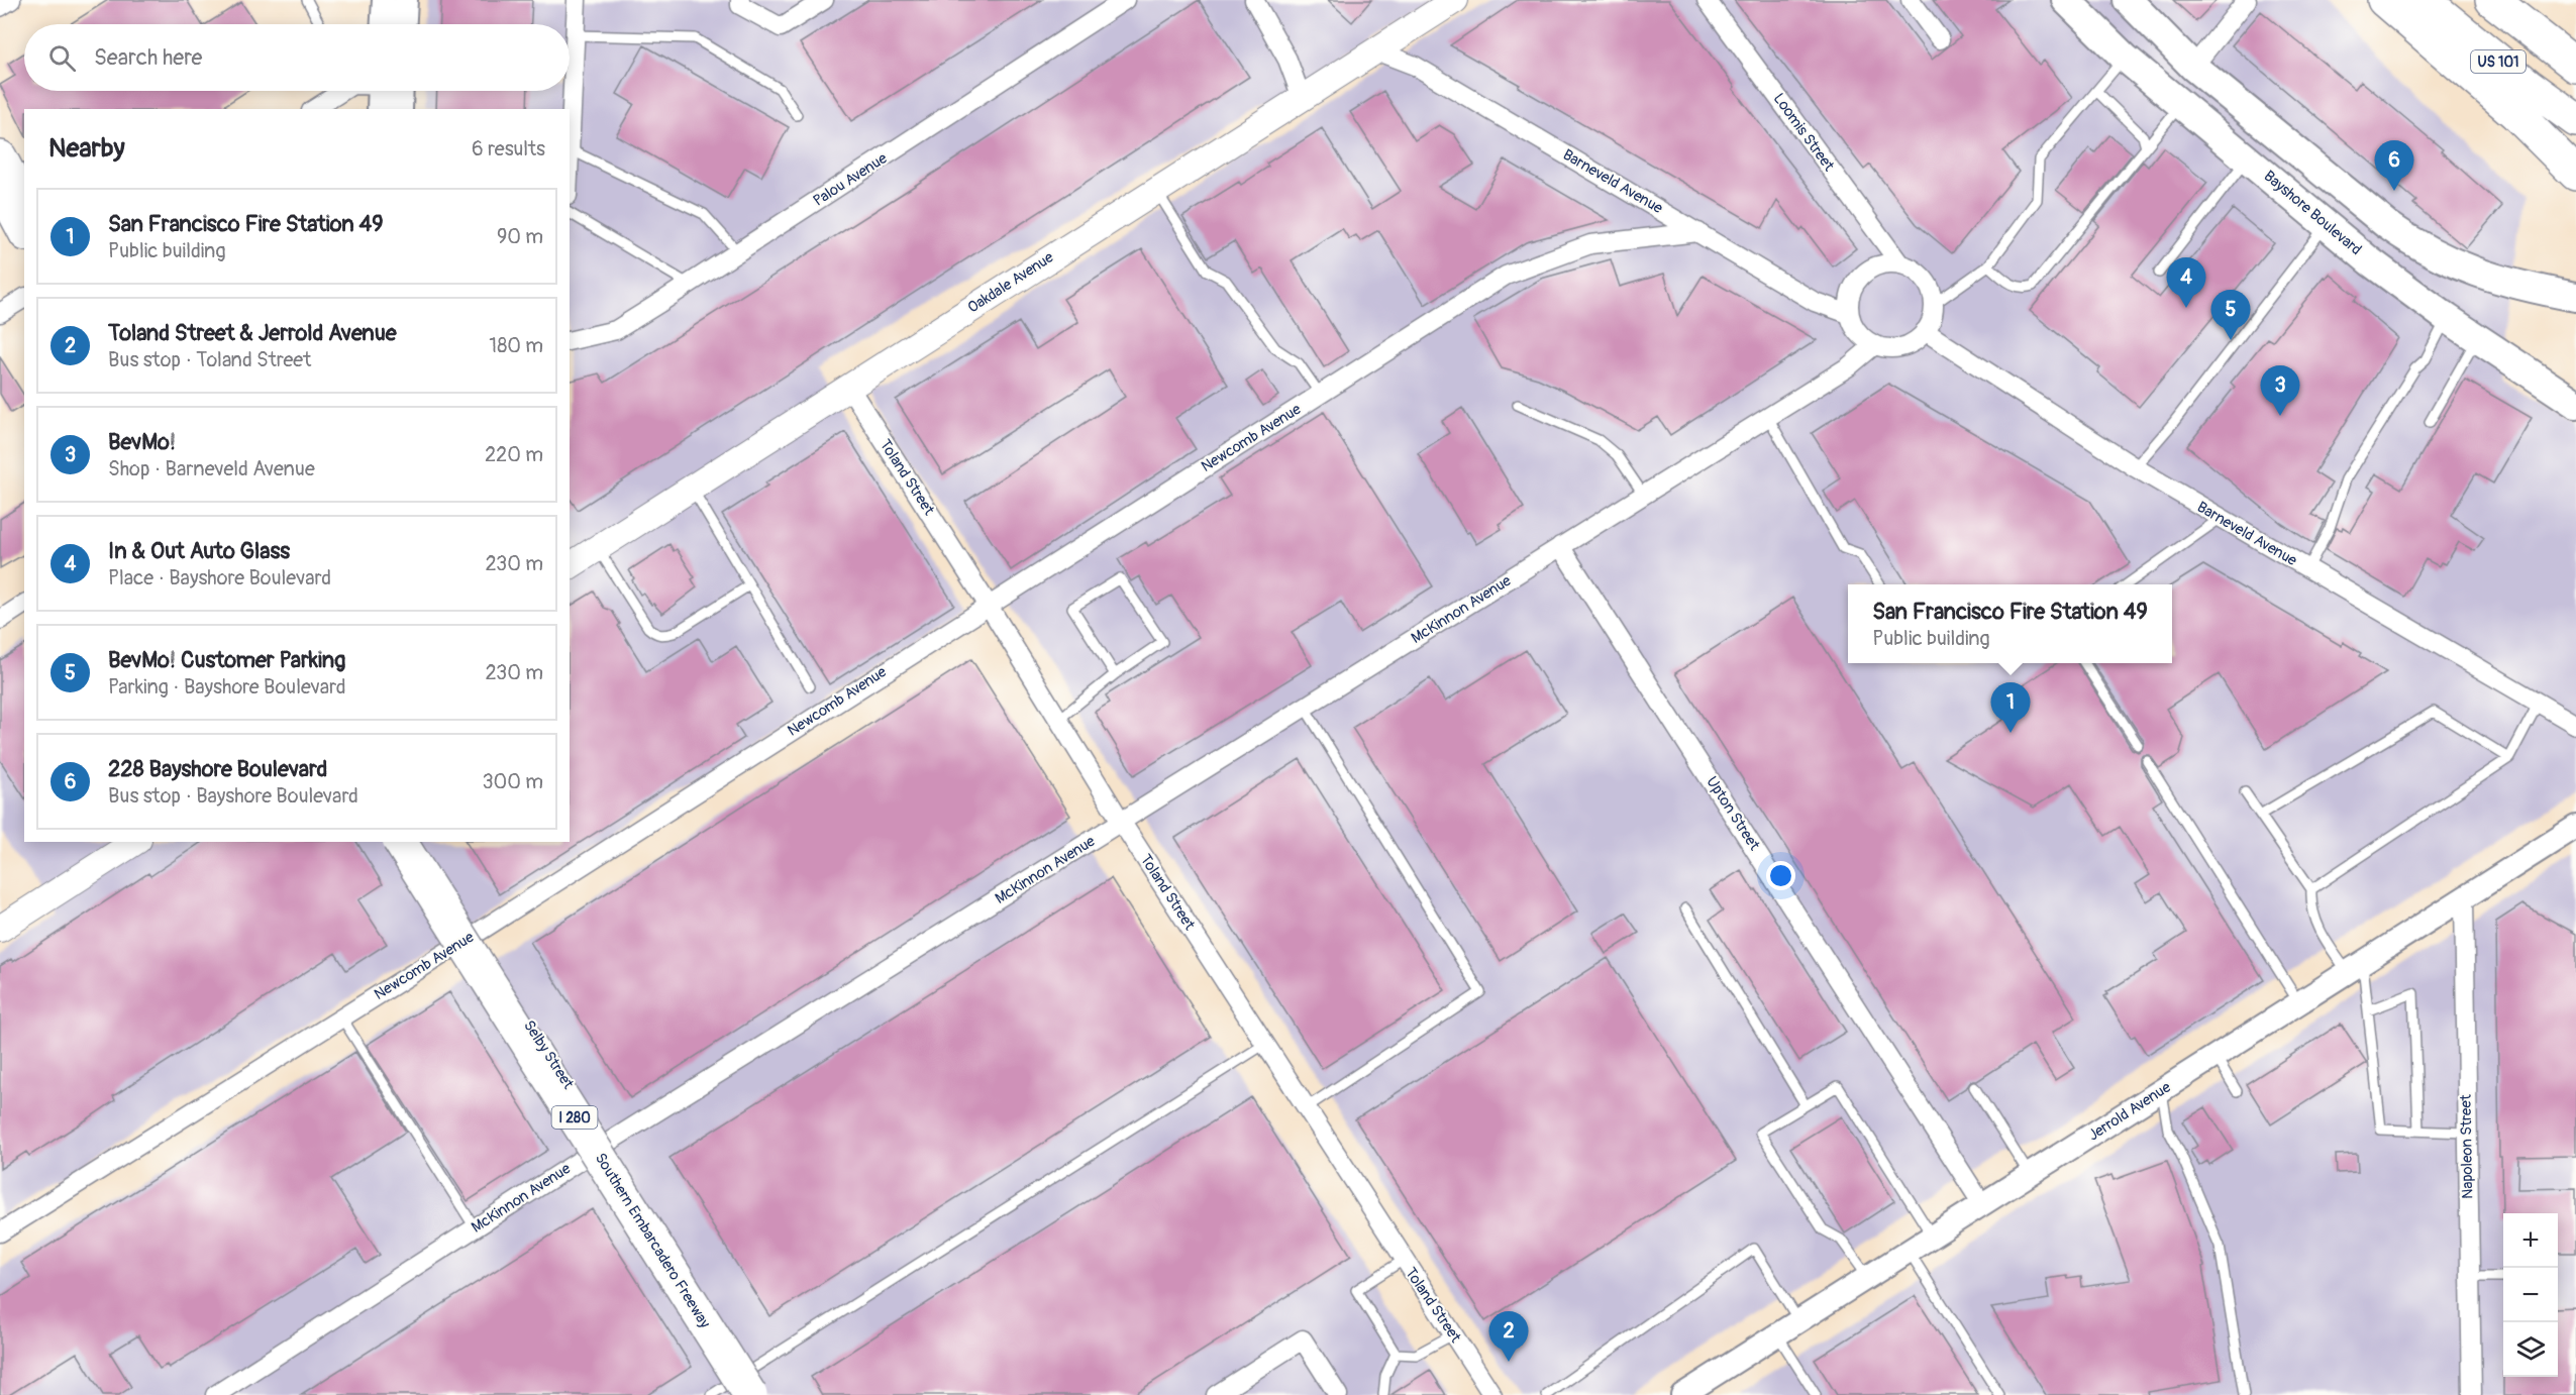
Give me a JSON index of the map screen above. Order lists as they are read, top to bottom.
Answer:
{
  "streets": {
    "highway": ["US 101", "I 280", "Southern Embarcadero Freeway"],
    "main road": ["Bayshore Boulevard", "Oakdale Avenue"],
    "street": [
      "Loomis Street",
      "Palou Avenue",
      "Barneveld Avenue",
      "Newcomb Avenue",
      "Toland Street",
      "McKinnon Avenue",
      "Upton Street",
      "Selby Street",
      "Jerrold Avenue",
      "Napoleon Street"
    ]
  },
  "crossings": [
    ["Loomis Street", "Barneveld Avenue"],
    ["Loomis Street", "McKinnon Avenue"],
    ["Barneveld Avenue", "Oakdale Avenue"],
    ["Barneveld Avenue", "Newcomb Avenue"],
    ["Barneveld Avenue", "McKinnon Avenue"],
    ["Oakdale Avenue", "Toland Street"],
    ["Newcomb Avenue", "Toland Street"],
    ["Newcomb Avenue", "Selby Street"],
    ["Toland Street", "McKinnon Avenue"],
    ["McKinnon Avenue", "Upton Street"],
    ["McKinnon Avenue", "Selby Street"],
    ["Upton Street", "Jerrold Avenue"],
    ["Selby Street", "Southern Embarcadero Freeway"],
    ["Jerrold Avenue", "Napoleon Street"]
  ],
  "page": {
    "search": "Search here",
    "heading": ["Nearby", "6 results"],
    "pins": [
      "6",
      "4",
      "5",
      "3",
      "1",
      "2"
    ],
    "list": [
      {
        "mark": "1",
        "name": "San Francisco Fire Station 49",
        "note": "Public building",
        "value": "90 m"
      },
      {
        "mark": "2",
        "name": "Toland Street & Jerrold Avenue",
        "note": "Bus stop · Toland Street",
        "value": "180 m"
      },
      {
        "mark": "3",
        "name": "BevMo!",
        "note": "Shop · Barneveld Avenue",
        "value": "220 m"
      },
      {
        "mark": "4",
        "name": "In & Out Auto Glass",
        "note": "Place · Bayshore Boulevard",
        "value": "230 m"
      },
      {
        "mark": "5",
        "name": "BevMo! Customer Parking",
        "note": "Parking · Bayshore Boulevard",
        "value": "230 m"
      },
      {
        "mark": "6",
        "name": "228 Bayshore Boulevard",
        "note": "Bus stop · Bayshore Boulevard",
        "value": "300 m"
      }
    ],
    "popup": ["San Francisco Fire Station 49", "Public building"],
    "map_buttons": ["+", "−"]
  }
}
